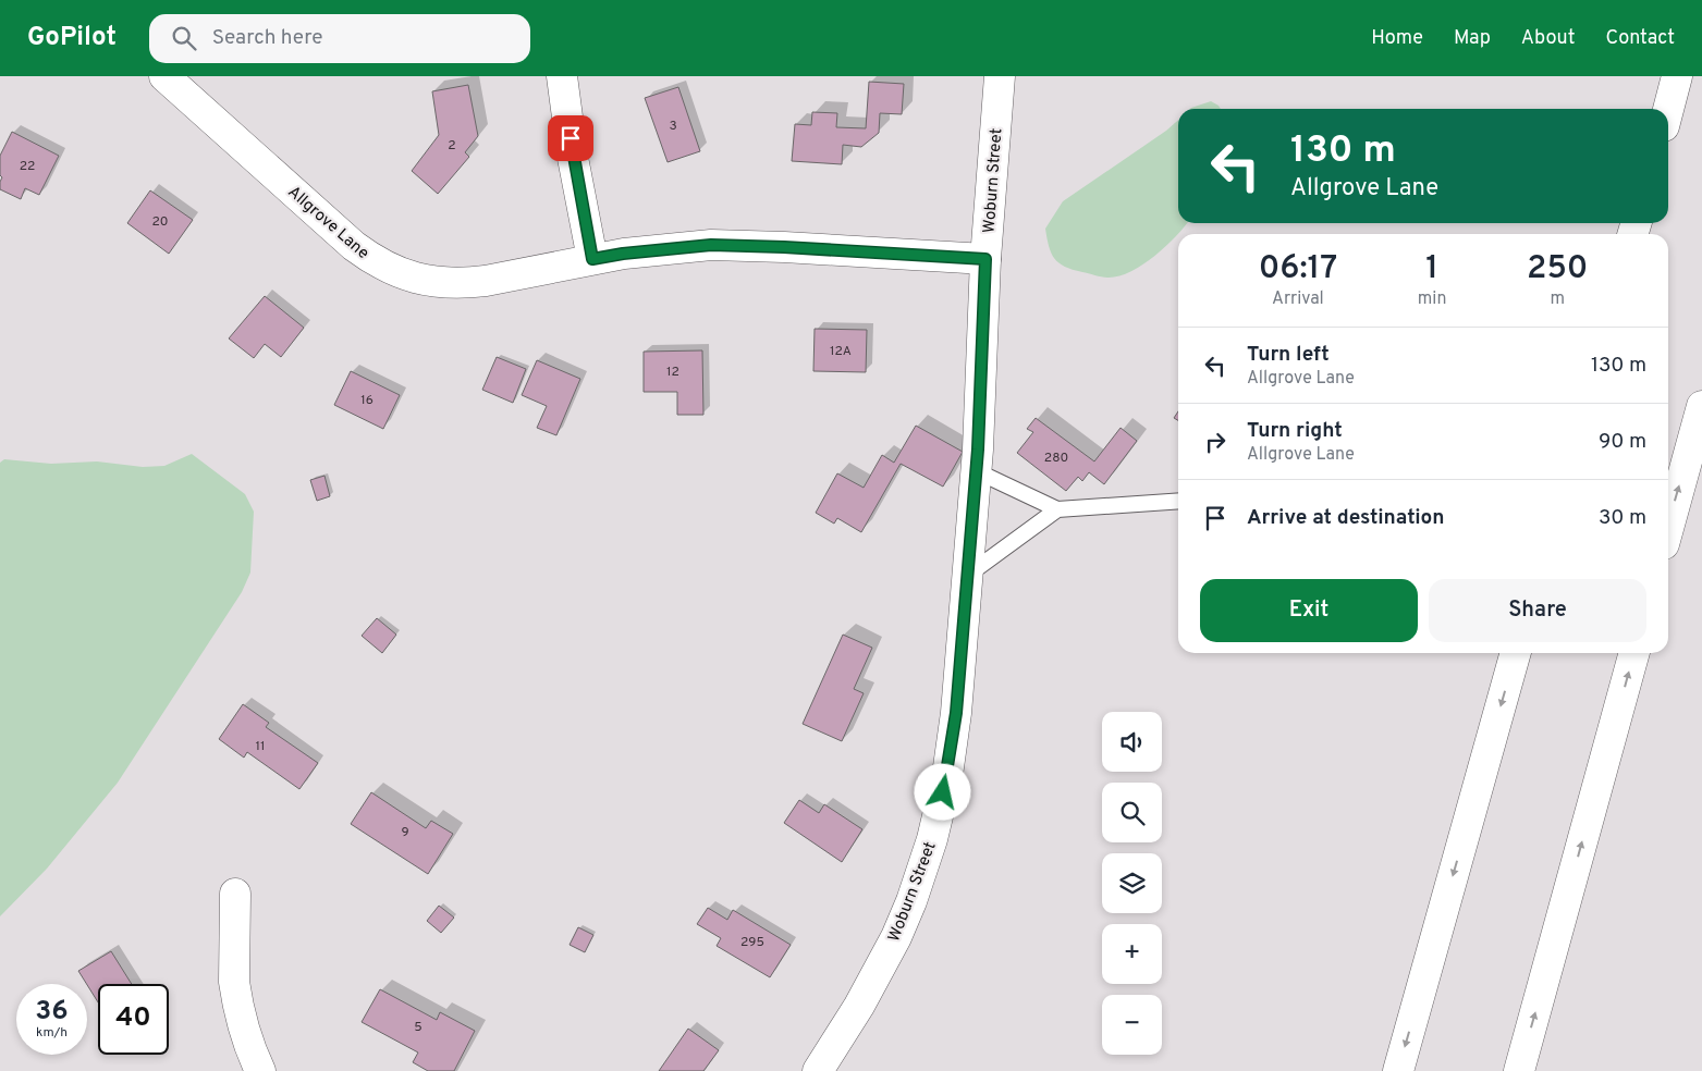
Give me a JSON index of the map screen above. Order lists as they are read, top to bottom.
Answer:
{
  "streets": {
    "main road": ["Woburn Street", "Allgrove Lane"]
  },
  "crossings": [
    ["Woburn Street", "Allgrove Lane"]
  ],
  "house_numbers": [
    "3",
    "2",
    "22",
    "20",
    "12A",
    "12",
    "16",
    "280",
    "11",
    "9",
    "295",
    "5"
  ],
  "page": {
    "header": "GoPilot",
    "search": "Search here",
    "nav": [
      "Home",
      "Map",
      "About",
      "Contact"
    ],
    "turn": ["130 m", "Allgrove Lane"],
    "eta": [
      "06:17",
      "Arrival",
      "1",
      "min",
      "250",
      "m"
    ],
    "list": [
      {
        "name": "Turn left",
        "note": "Allgrove Lane",
        "value": "130 m"
      },
      {
        "name": "Turn right",
        "note": "Allgrove Lane",
        "value": "90 m"
      },
      {
        "name": "Arrive at destination",
        "value": "30 m"
      }
    ],
    "buttons": ["Exit", "Share"],
    "map_buttons": ["+", "−"],
    "speed": "36 km/h",
    "limit": "40"
  }
}
